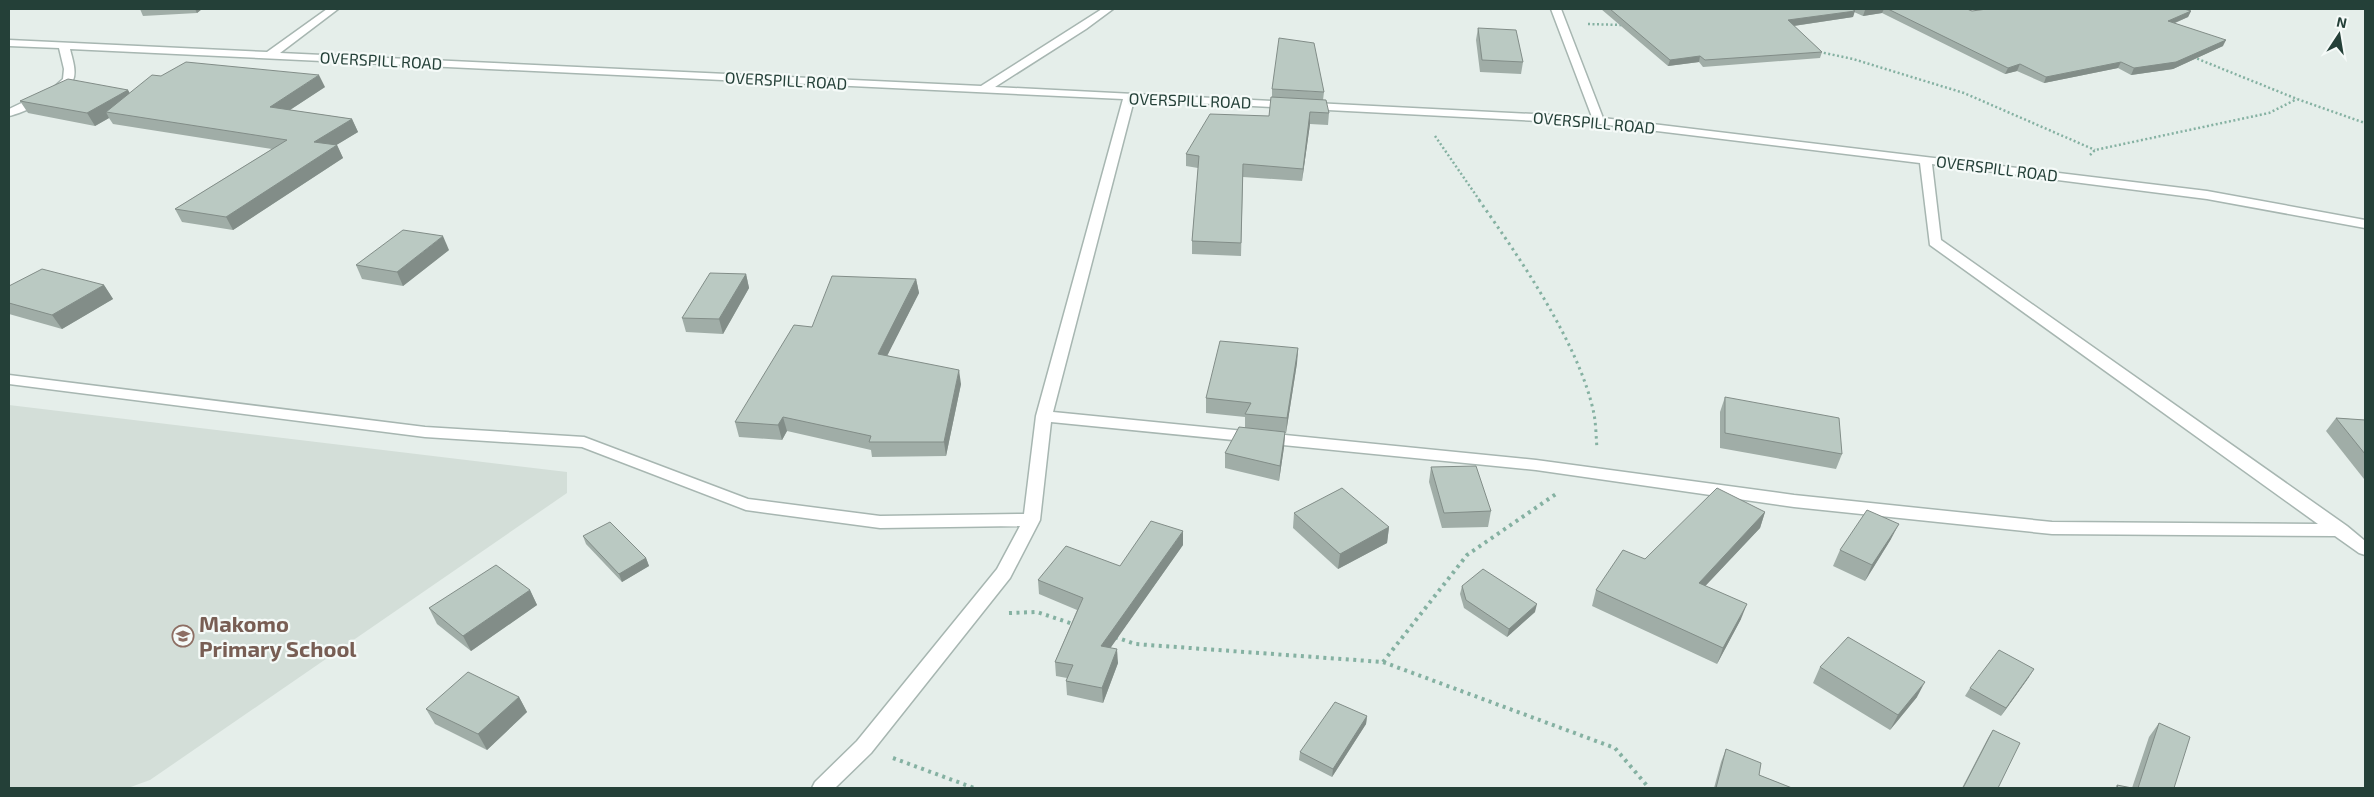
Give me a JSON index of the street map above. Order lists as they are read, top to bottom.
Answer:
{
  "streets": {
    "street": ["OVERSPILL ROAD"]
  },
  "places": {
    "school or university": ["Makomo Primary School"]
  },
  "north": "top"
}
